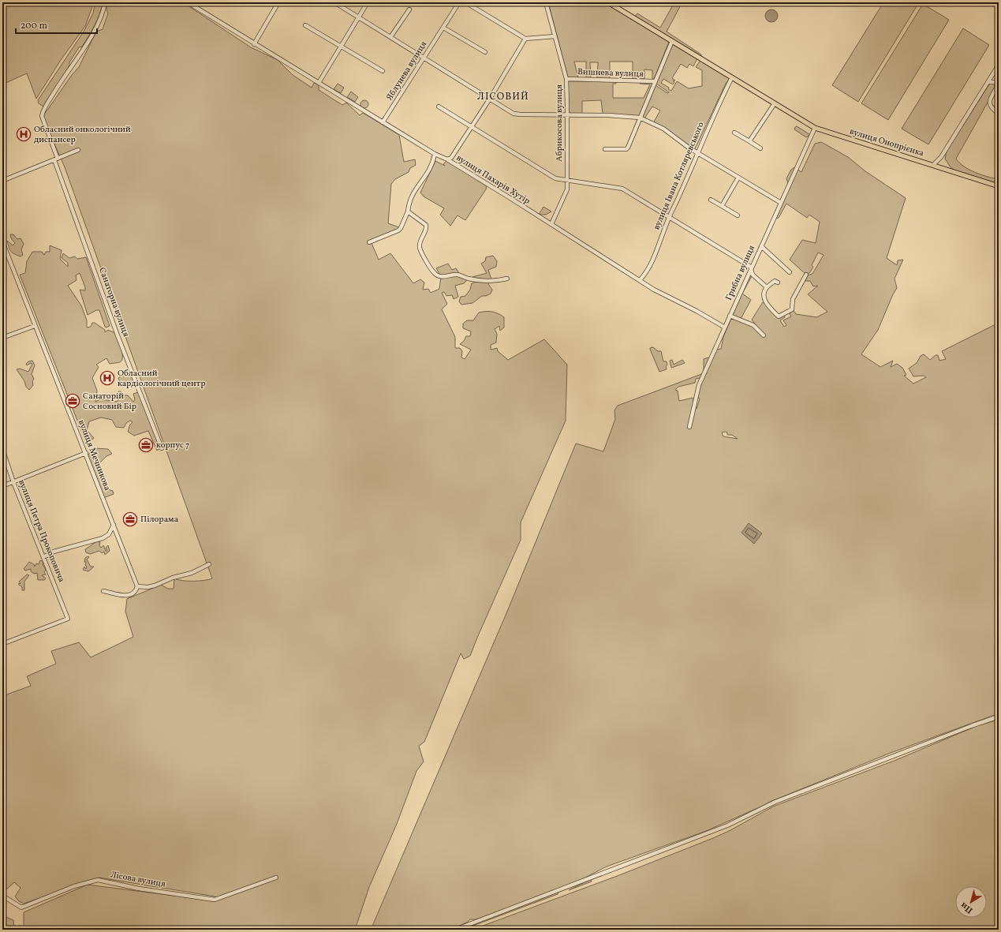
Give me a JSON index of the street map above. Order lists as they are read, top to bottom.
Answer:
{
  "streets": {
    "main road": ["вулиця Онопрієнка"],
    "street": [
      "Яблунева вулиця",
      "Вишнева вулиця",
      "Абрикосова вулиця",
      "вулиця Івана Котляревського",
      "вулиця Пахарів Хутір",
      "Грибна вулиця",
      "Санаторна вулиця",
      "вулиця Мечникова",
      "вулиця Петра Прокоповича",
      "Лісова вулиця"
    ]
  },
  "crossings": [
    ["Яблунева вулиця", "вулиця Пахарів Хутір"],
    ["Вишнева вулиця", "Абрикосова вулиця"],
    ["Вишнева вулиця", "вулиця Онопрієнка"],
    ["Абрикосова вулиця", "вулиця Пахарів Хутір"],
    ["вулиця Онопрієнка", "вулиця Івана Котляревського"],
    ["вулиця Онопрієнка", "Грибна вулиця"],
    ["вулиця Івана Котляревського", "вулиця Пахарів Хутір"],
    ["вулиця Пахарів Хутір", "Грибна вулиця"]
  ],
  "districts": ["ЛІСОВИЙ"],
  "places": {
    "hospital": ["Обласний онкологічний диспансер", "Обласний кардіологічний центр"],
    "office": ["Санаторій Сосновий Бір", "корпус 7", "Пілорама"]
  },
  "scale_bar": "200 m",
  "north": "bottom left"
}
